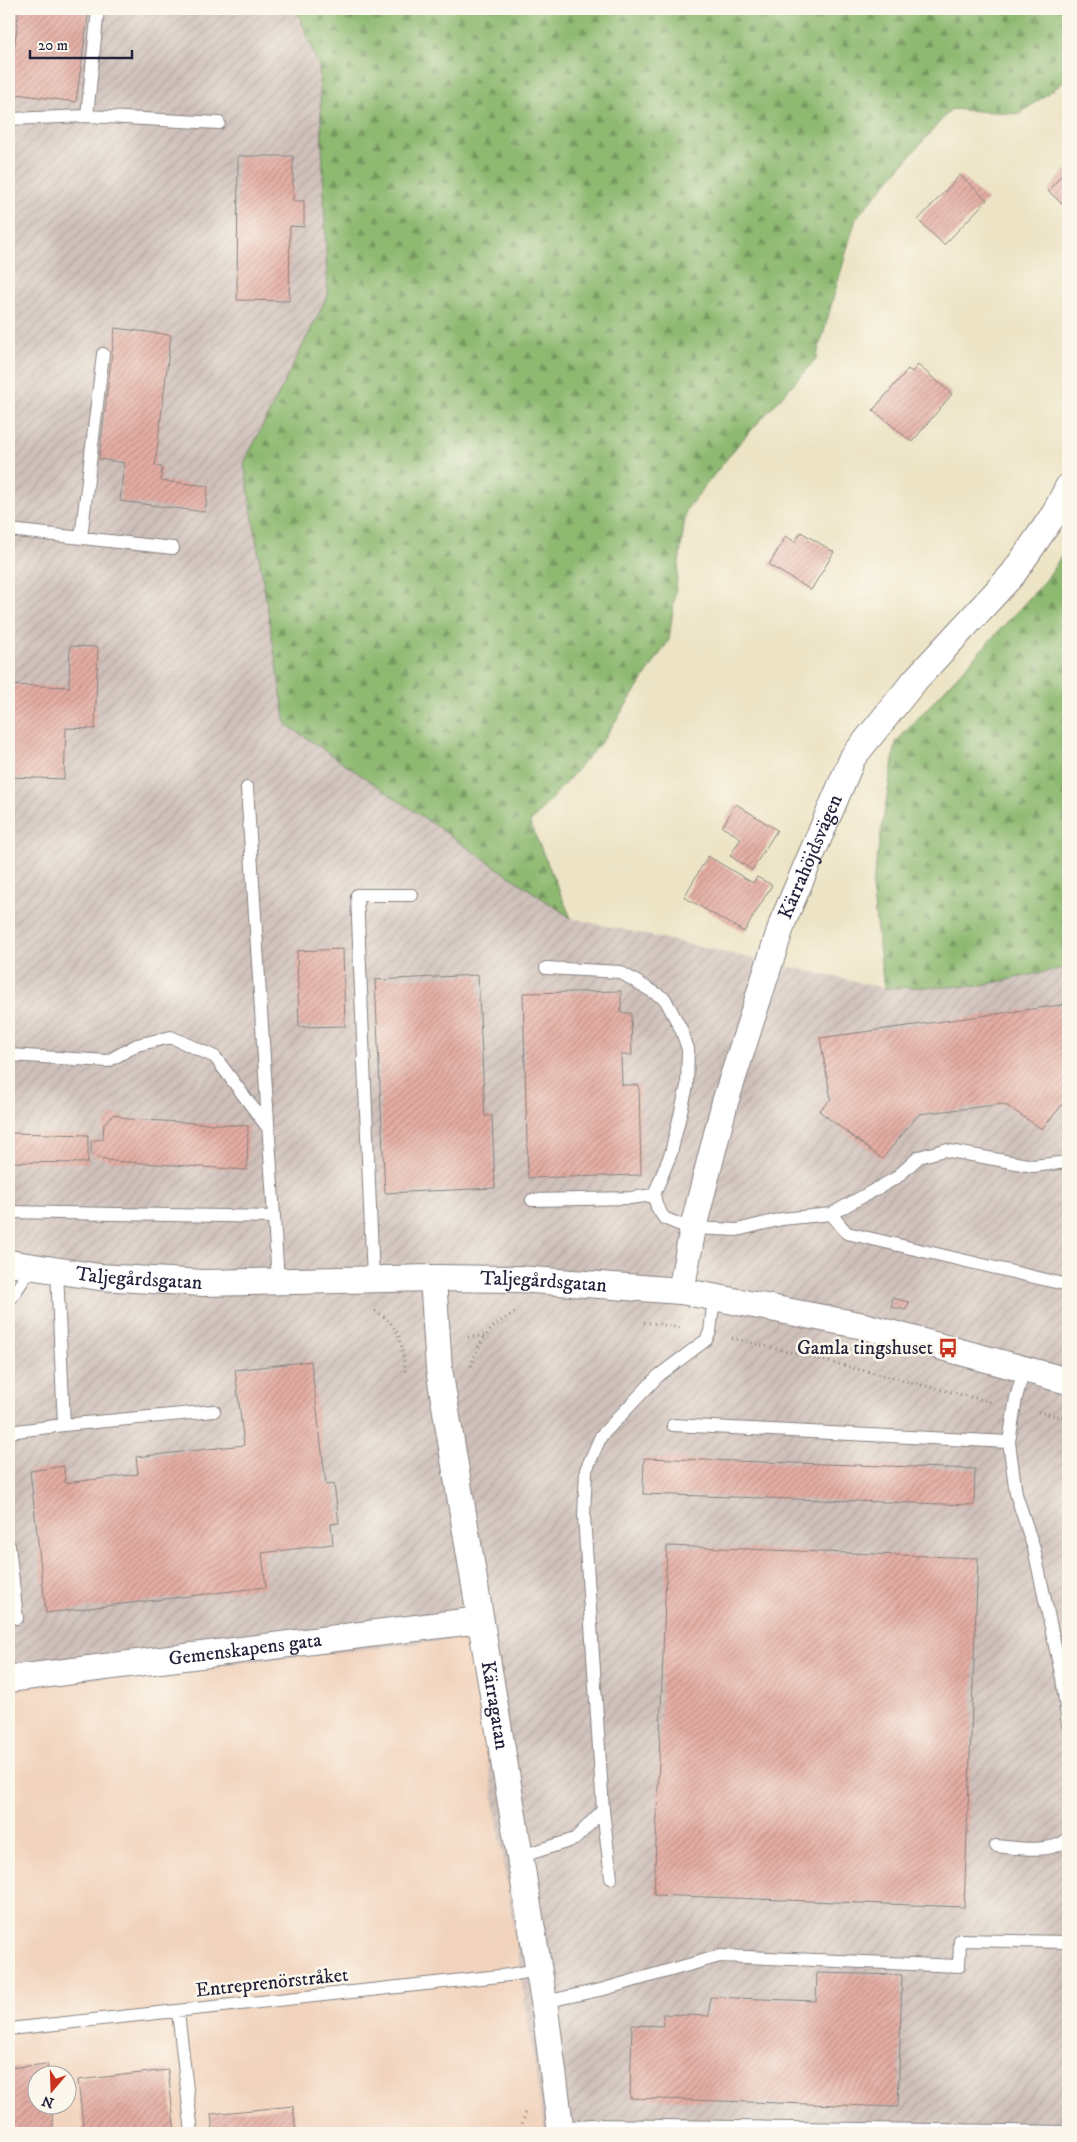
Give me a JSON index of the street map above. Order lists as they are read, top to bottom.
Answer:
{
  "streets": {
    "street": [
      "Kärrahöjdsvägen",
      "Taljegårdsgatan",
      "Gemenskapens gata",
      "Kärragatan"
    ],
    "lane": ["Entreprenörstråket"]
  },
  "crossings": [
    ["Kärrahöjdsvägen", "Taljegårdsgatan"],
    ["Taljegårdsgatan", "Kärragatan"],
    ["Gemenskapens gata", "Kärragatan"],
    ["Kärragatan", "Entreprenörstråket"]
  ],
  "places": {
    "bus stop": ["Gamla tingshuset"]
  },
  "scale_bar": "20 m",
  "north": "bottom"
}
